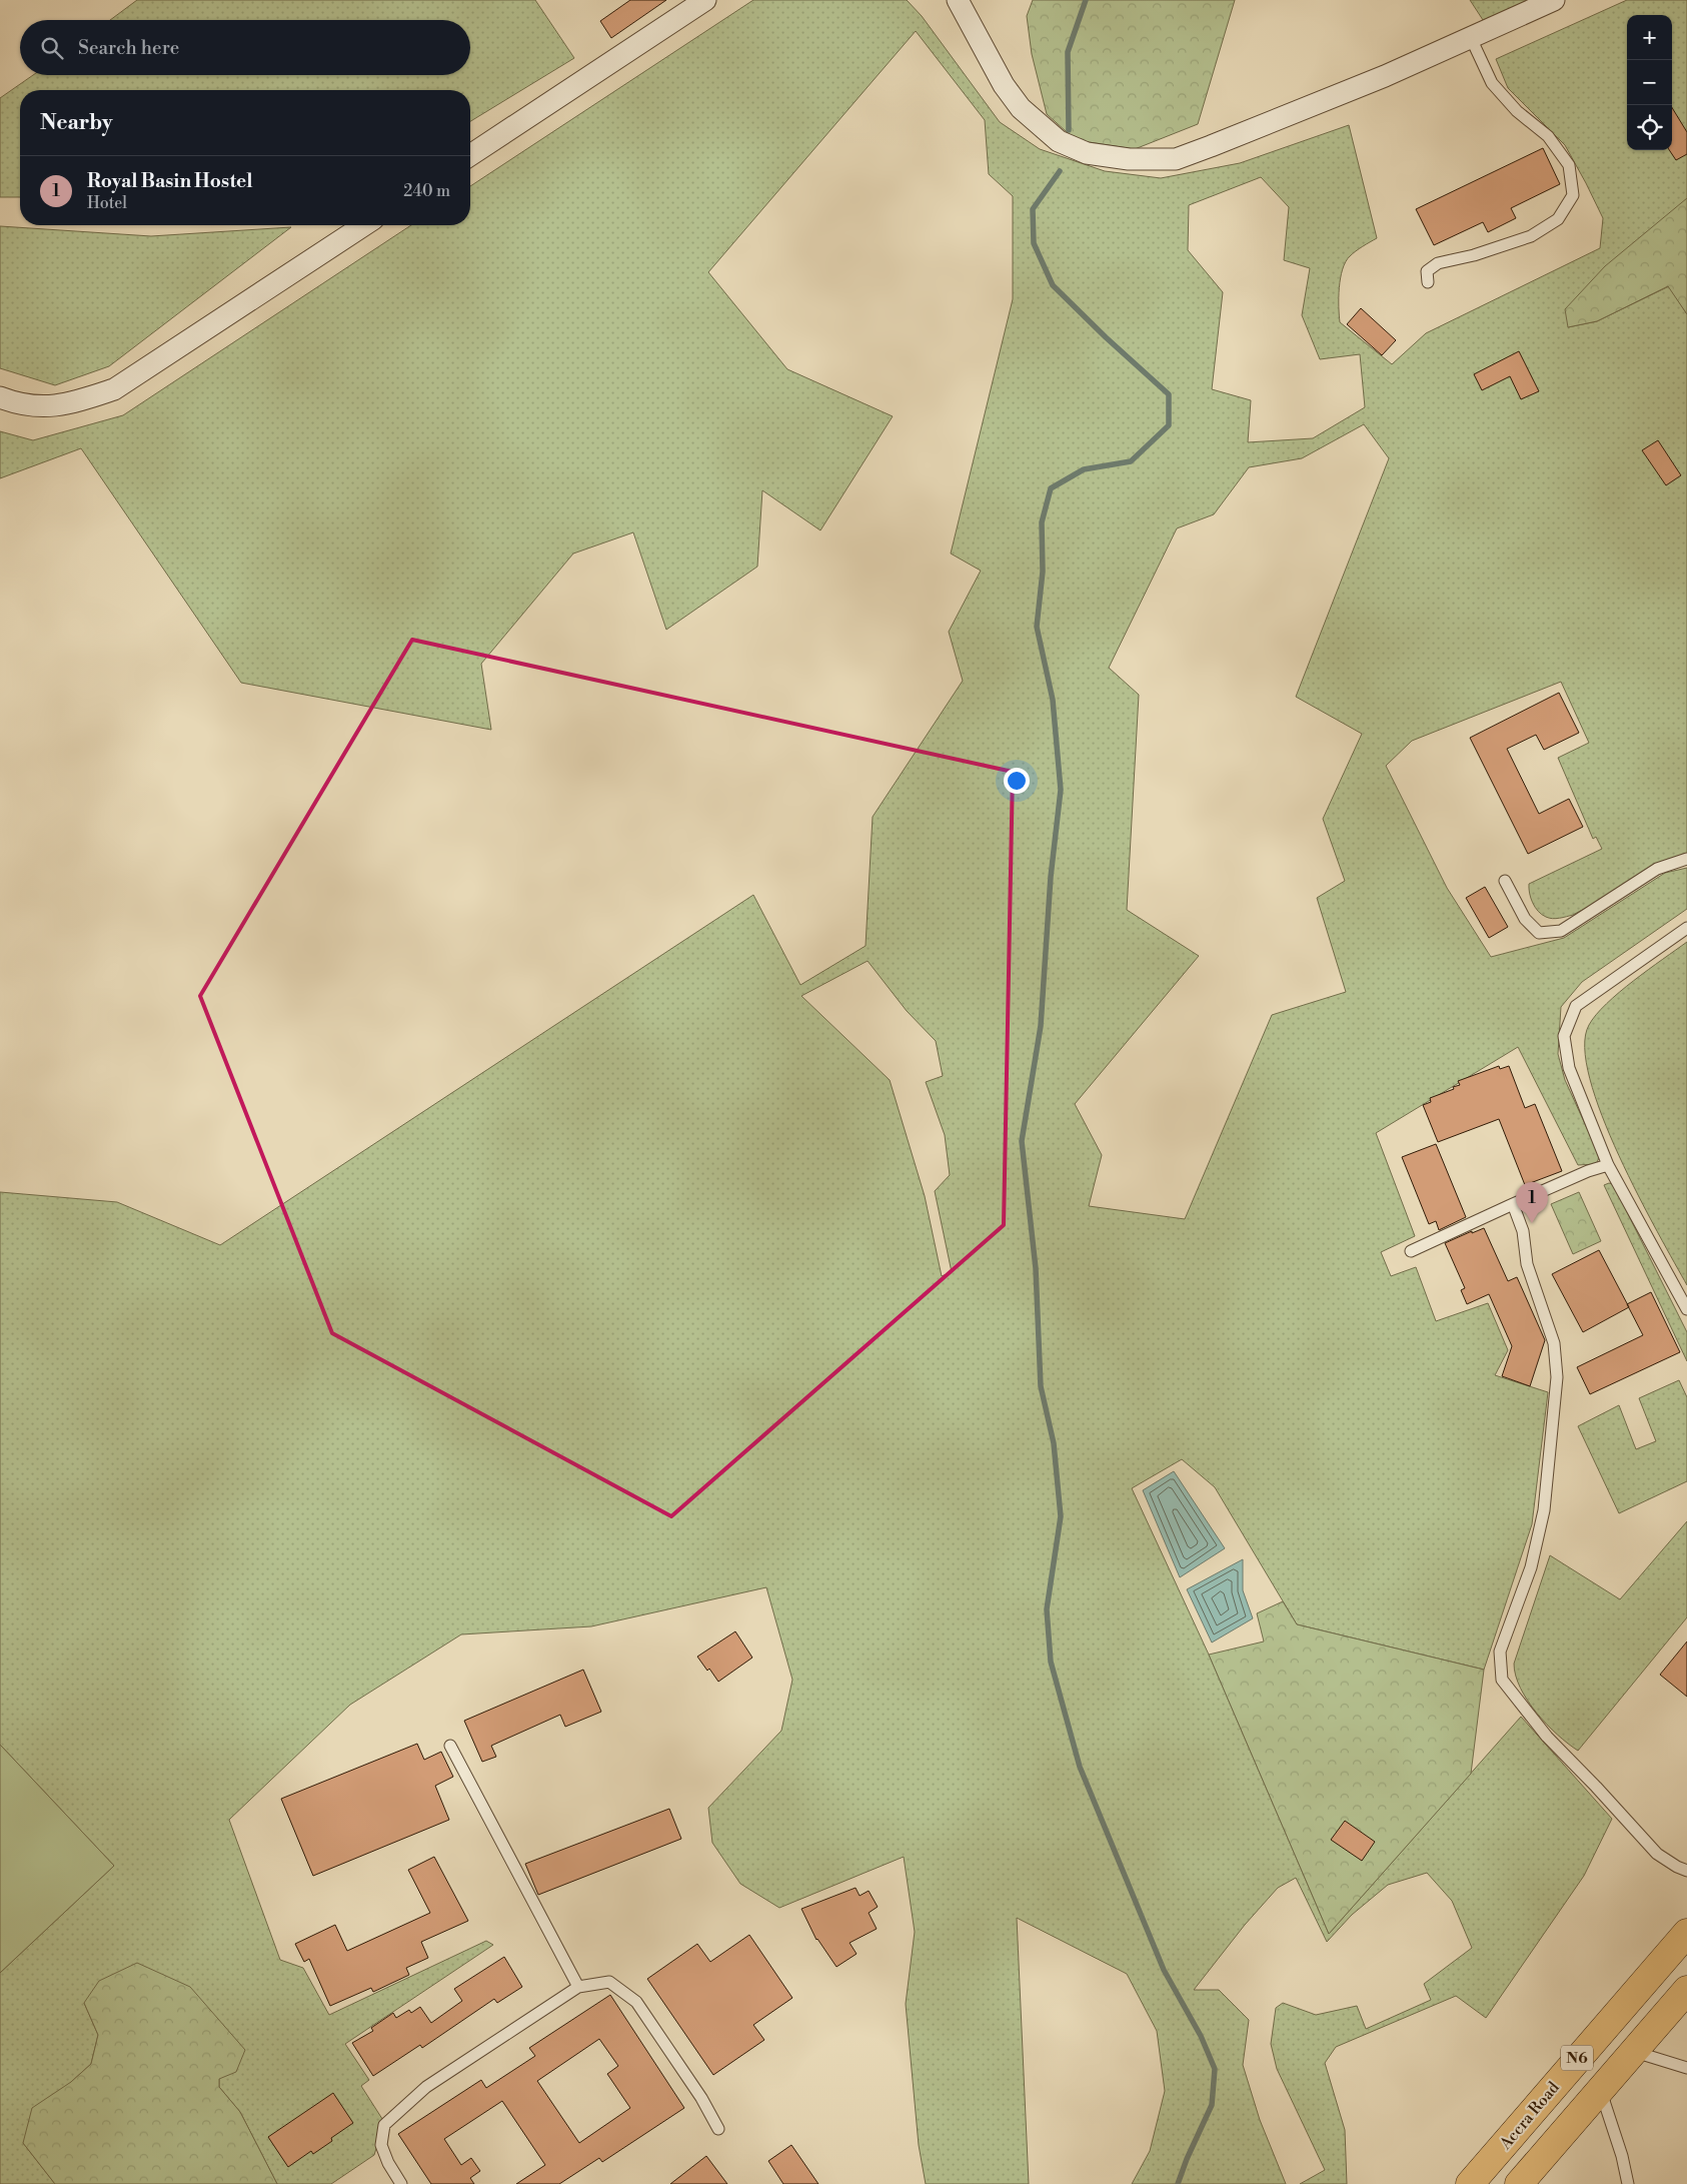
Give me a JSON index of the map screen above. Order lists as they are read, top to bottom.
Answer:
{
  "streets": {
    "highway": ["N6", "Accra Road"]
  },
  "page": {
    "map_buttons": ["+", "−"],
    "search": "Search here",
    "heading": "Nearby",
    "list": [
      {
        "mark": "1",
        "name": "Royal Basin Hostel",
        "note": "Hotel",
        "value": "240 m"
      }
    ],
    "pins": "1"
  }
}
